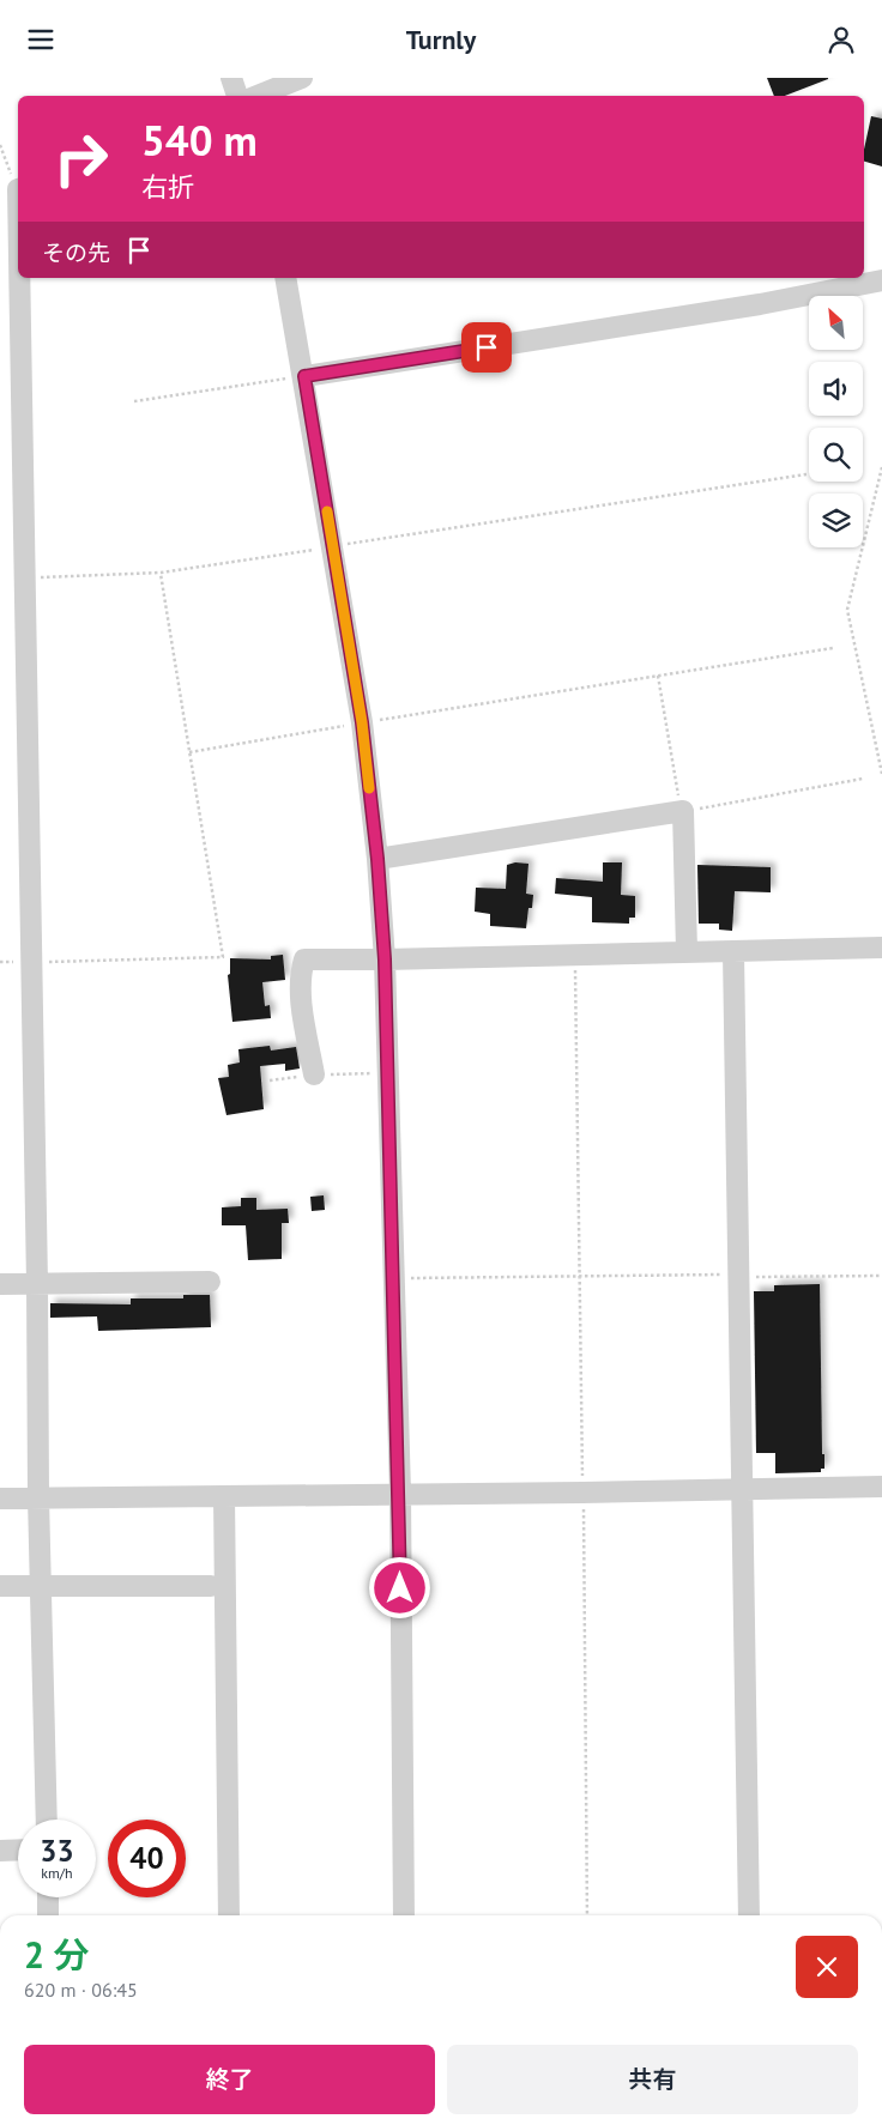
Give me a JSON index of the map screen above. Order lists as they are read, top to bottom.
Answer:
{
  "north": "top left",
  "page": {
    "header": "Turnly",
    "turn": ["540 m", "右折"],
    "then": "その先",
    "speed": "33 km/h",
    "limit": "40",
    "heading": ["2 分", "620 m · 06:45"],
    "buttons": ["終了", "共有"]
  }
}
